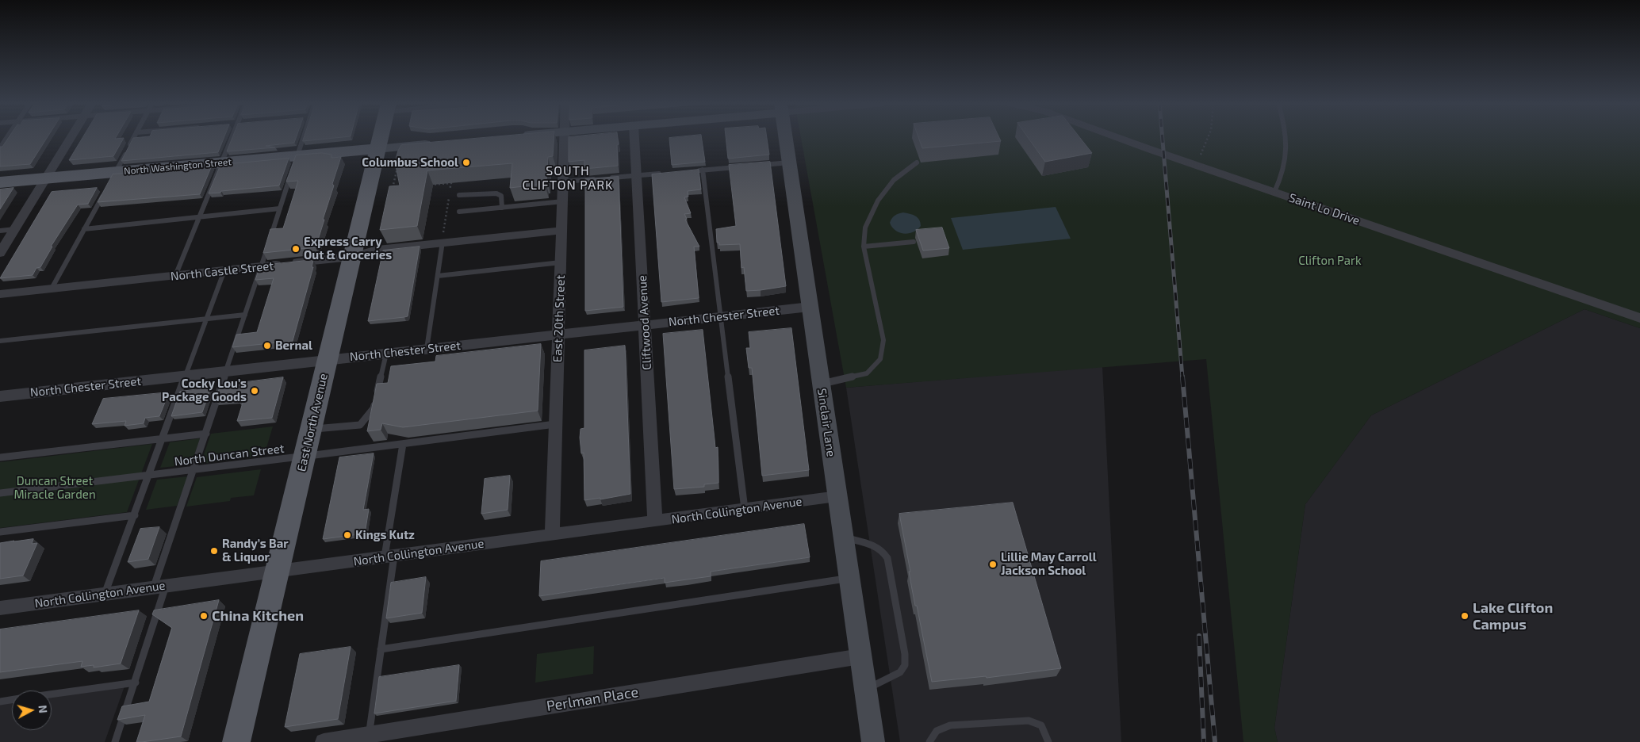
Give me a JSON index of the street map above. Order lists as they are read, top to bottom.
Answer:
{
  "streets": {
    "main road": ["North Washington Street", "East North Avenue", "Sinclair Lane"],
    "street": [
      "Saint Lo Drive",
      "North Castle Street",
      "North Chester Street",
      "East 20th Street",
      "Cliftwood Avenue",
      "North Collington Avenue",
      "Perlman Place"
    ],
    "lane": ["North Duncan Street"]
  },
  "crossings": [
    ["North Washington Street", "East North Avenue"],
    ["North Castle Street", "East 20th Street"],
    ["North Castle Street", "East North Avenue"],
    ["North Chester Street", "East 20th Street"],
    ["North Chester Street", "Cliftwood Avenue"],
    ["North Chester Street", "East North Avenue"],
    ["North Chester Street", "Sinclair Lane"],
    ["East 20th Street", "North Duncan Street"],
    ["East 20th Street", "North Collington Avenue"],
    ["Cliftwood Avenue", "North Collington Avenue"],
    ["East North Avenue", "North Duncan Street"],
    ["East North Avenue", "North Collington Avenue"],
    ["Sinclair Lane", "North Collington Avenue"],
    ["Sinclair Lane", "Perlman Place"]
  ],
  "districts": ["SOUTH CLIFTON PARK"],
  "parks": ["Clifton Park", "Duncan Street Miracle Garden"],
  "places": [
    "Columbus School",
    "Express Carry Out & Groceries",
    "Bernal",
    "Cocky Lou’s Package Goods",
    "Kings Kutz",
    "Randy’s Bar & Liquor",
    "Lillie May Carroll Jackson School",
    "China Kitchen",
    "Lake Clifton Campus"
  ],
  "north": "right"
}
